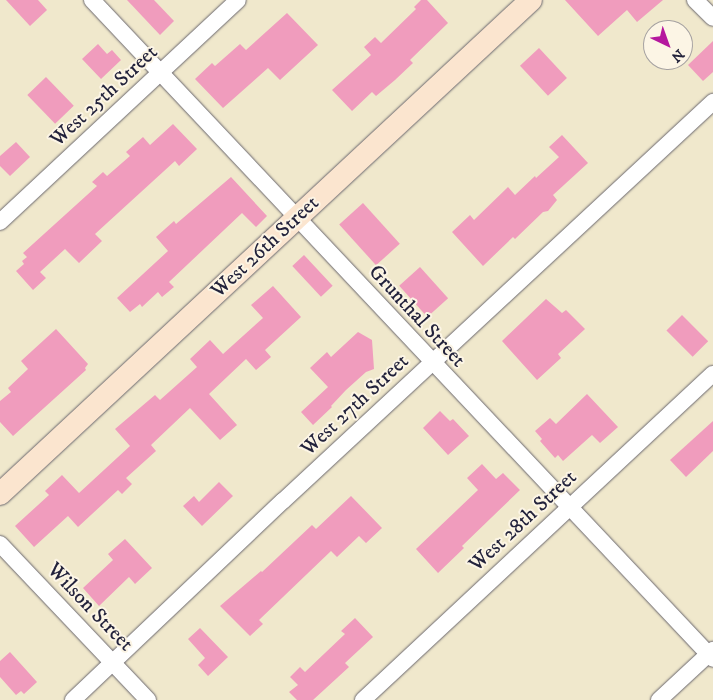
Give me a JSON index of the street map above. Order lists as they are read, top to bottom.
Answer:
{
  "streets": {
    "main road": ["West 26th Street"],
    "street": [
      "West 25th Street",
      "Grunthal Street",
      "West 27th Street",
      "West 28th Street",
      "Wilson Street"
    ]
  },
  "crossings": [
    ["West 25th Street", "Grunthal Street"],
    ["West 26th Street", "Grunthal Street"],
    ["Grunthal Street", "West 27th Street"],
    ["Grunthal Street", "West 28th Street"],
    ["West 27th Street", "Wilson Street"]
  ],
  "north": "bottom right"
}
